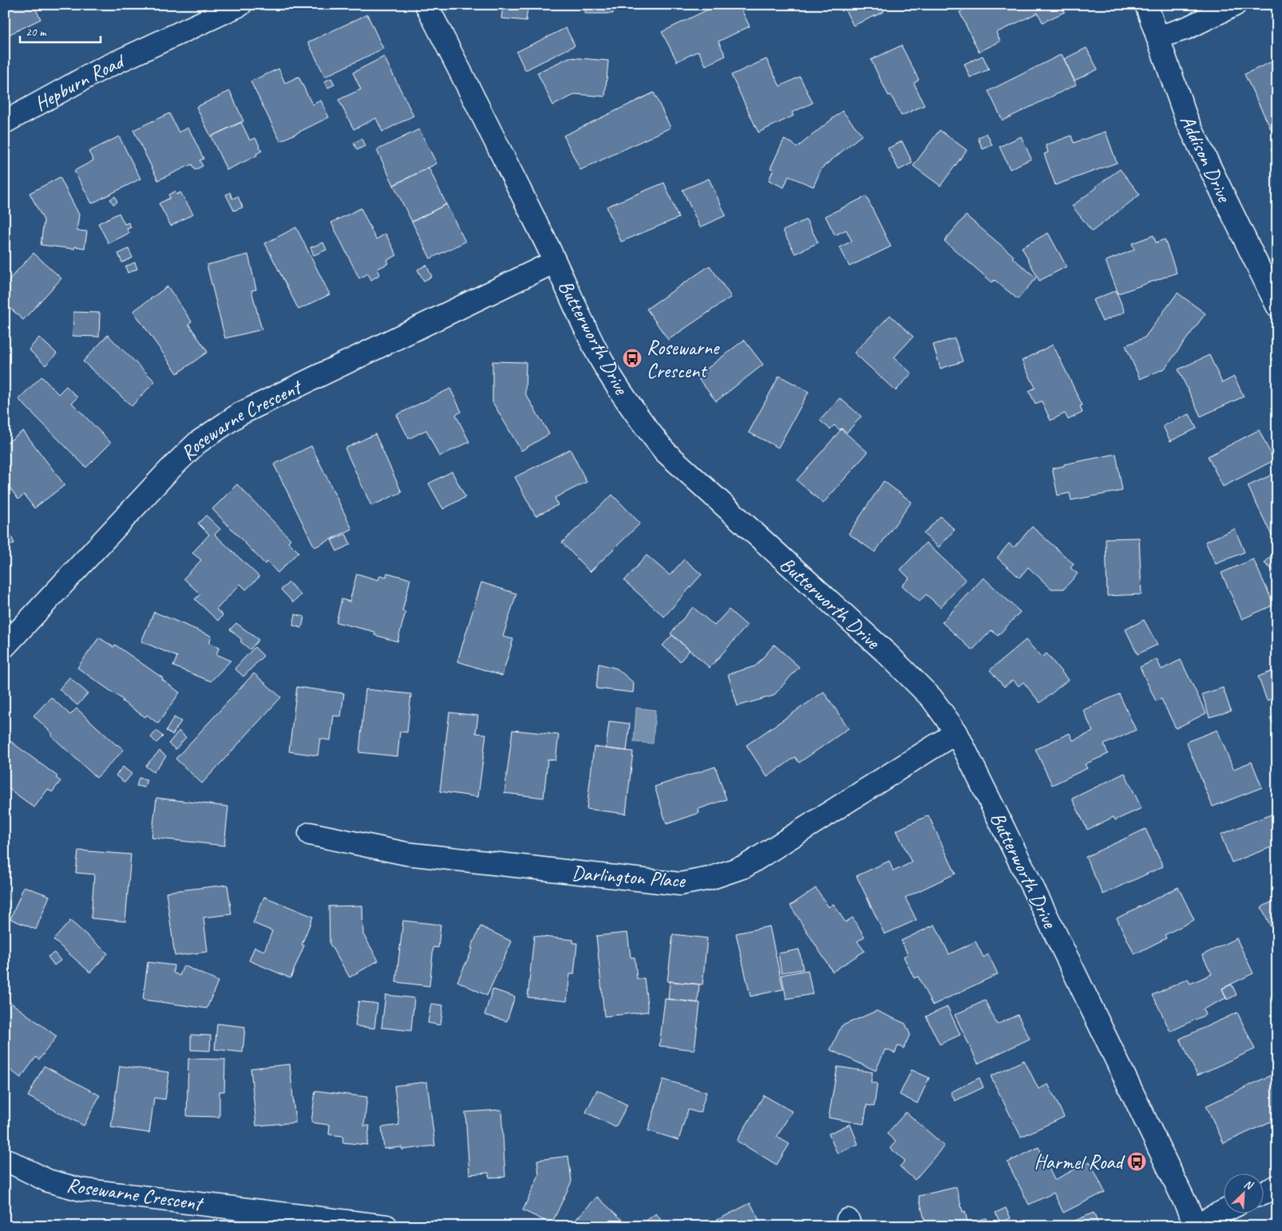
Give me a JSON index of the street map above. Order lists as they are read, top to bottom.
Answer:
{
  "streets": {
    "street": [
      "Hepburn Road",
      "Addison Drive",
      "Butterworth Drive",
      "Rosewarne Crescent",
      "Darlington Place"
    ]
  },
  "crossings": [
    ["Butterworth Drive", "Rosewarne Crescent"],
    ["Butterworth Drive", "Darlington Place"]
  ],
  "places": {
    "bus stop": ["Rosewarne Crescent", "Harmel Road"]
  },
  "scale_bar": "20 m",
  "north": "top right"
}
